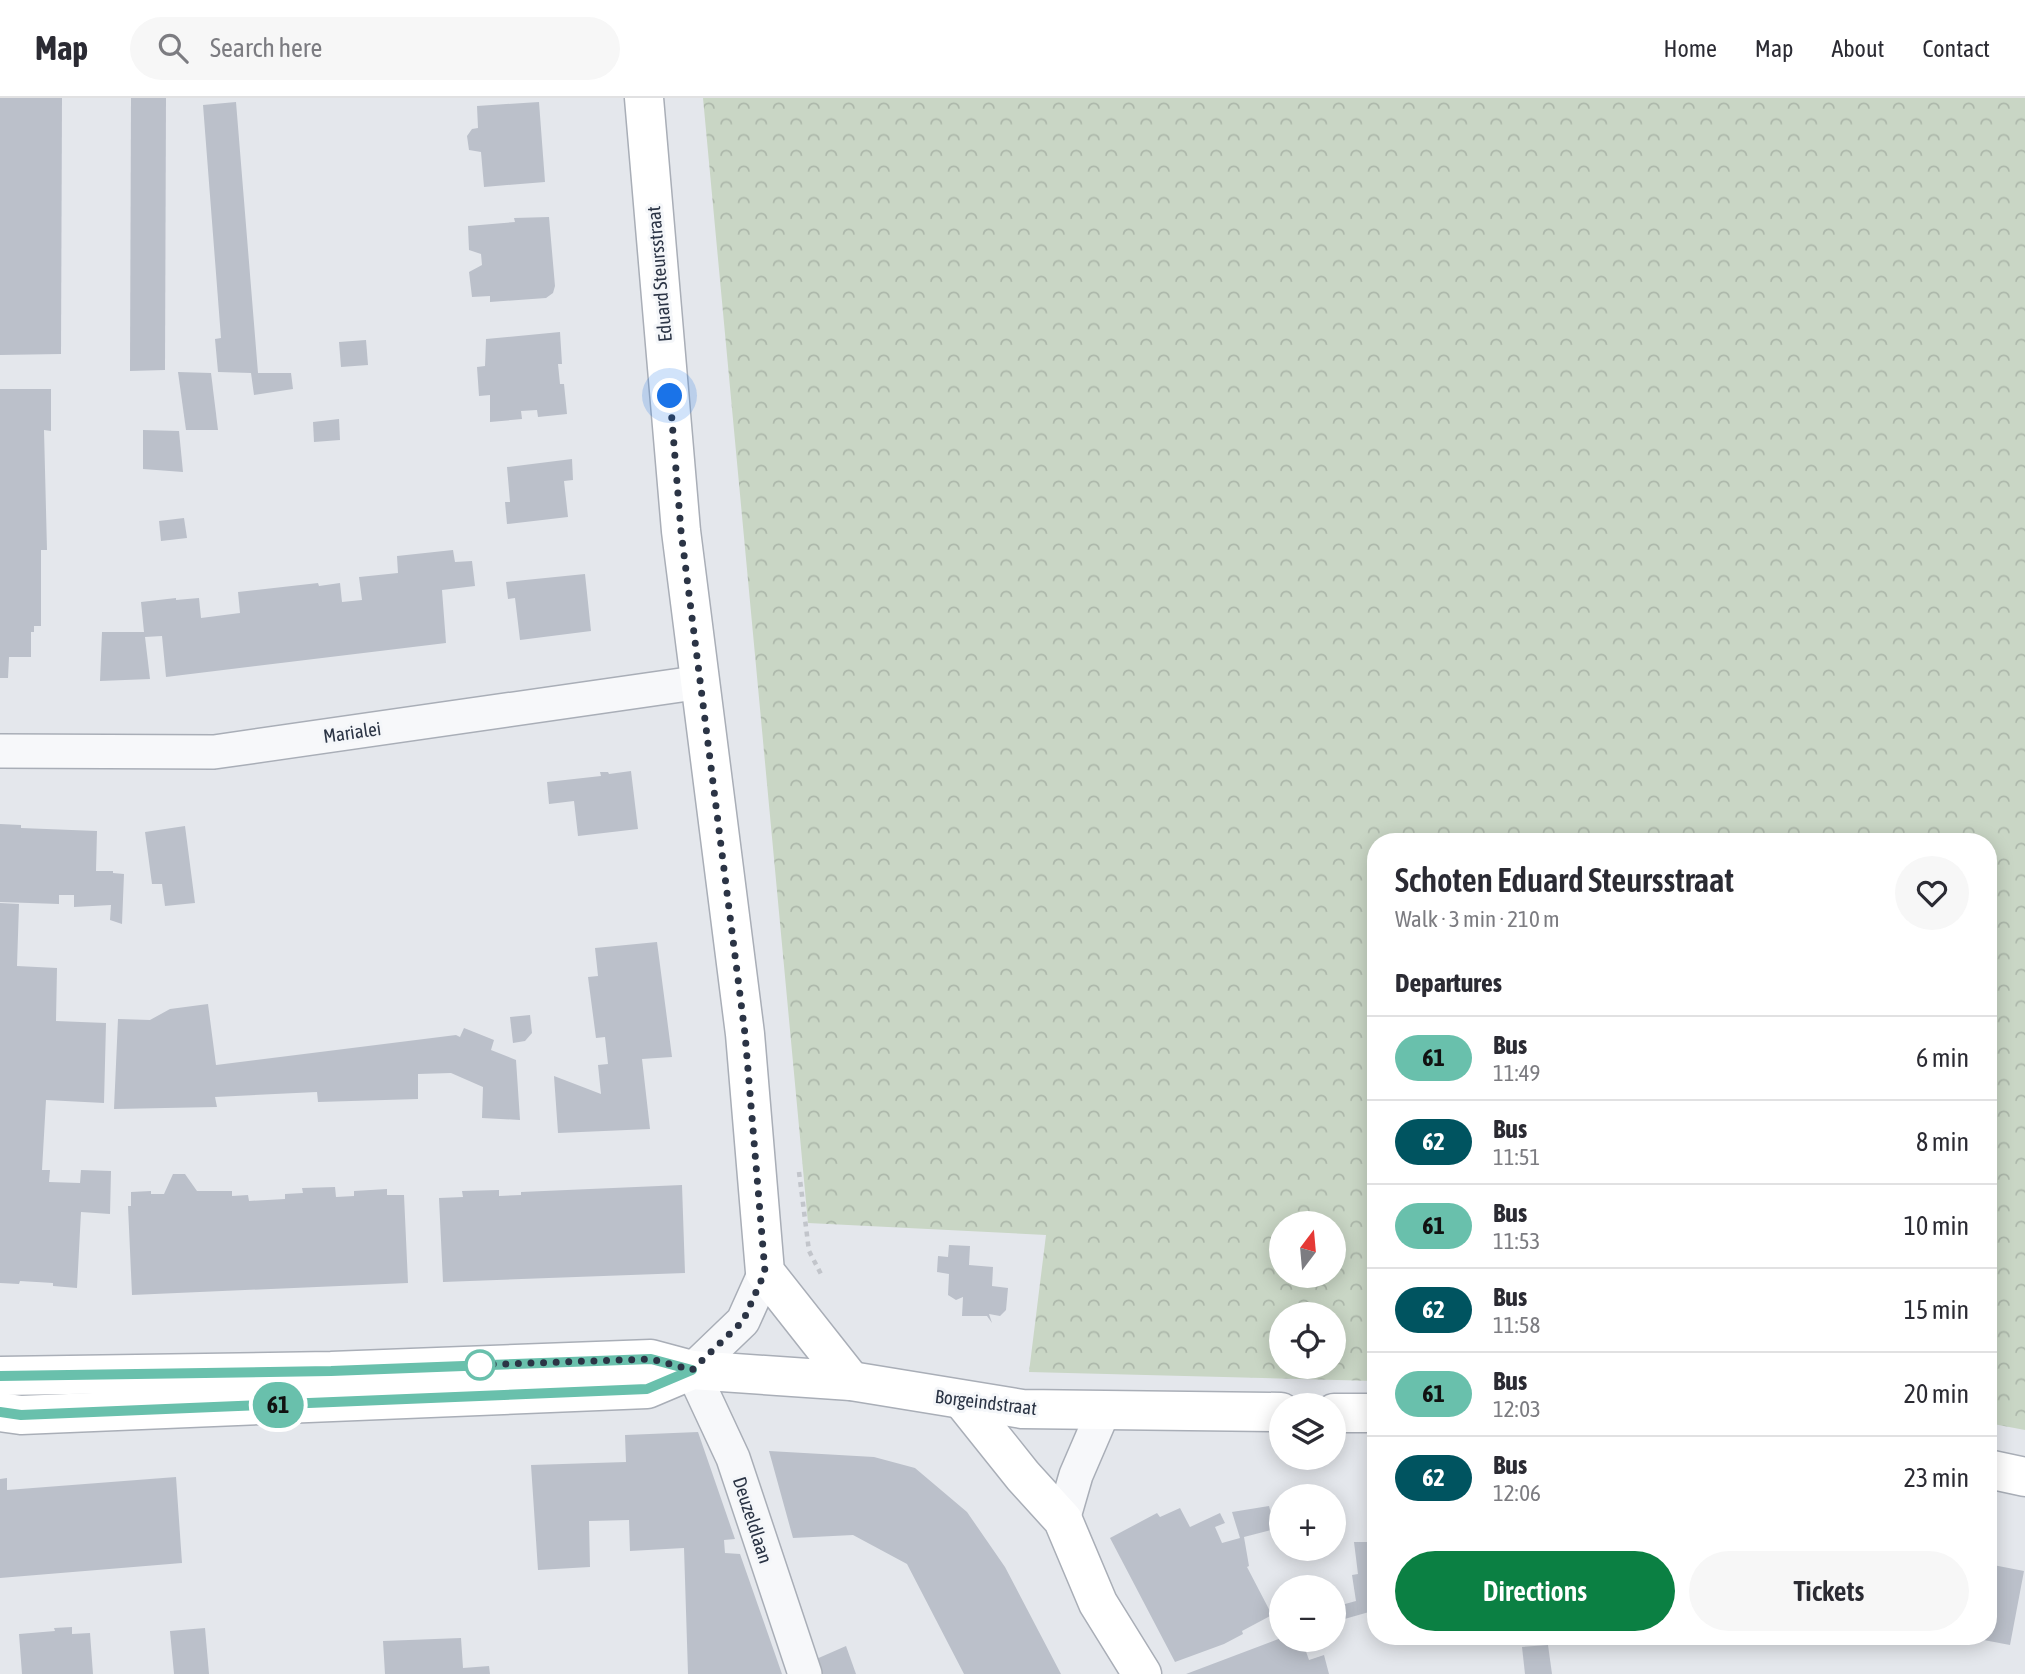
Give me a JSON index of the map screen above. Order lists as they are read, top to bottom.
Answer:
{
  "streets": {
    "street": [
      "Eduard Steursstraat",
      "Marialei",
      "Borgeindstraat",
      "Deuzeldlaan"
    ]
  },
  "crossings": [
    ["Eduard Steursstraat", "Marialei"],
    ["Borgeindstraat", "Deuzeldlaan"]
  ],
  "lines": ["bus line 61"],
  "north": "top",
  "page": {
    "header": "Map",
    "search": "Search here",
    "nav": [
      "Home",
      "Map",
      "About",
      "Contact"
    ],
    "on_map": "61",
    "heading": [
      ["Schoten Eduard Steursstraat", "Walk · 3 min · 210 m"],
      "Departures"
    ],
    "list": [
      {
        "mark": "61",
        "name": "Bus",
        "note": "11:49",
        "value": "6 min"
      },
      {
        "mark": "62",
        "name": "Bus",
        "note": "11:51",
        "value": "8 min"
      },
      {
        "mark": "61",
        "name": "Bus",
        "note": "11:53",
        "value": "10 min"
      },
      {
        "mark": "62",
        "name": "Bus",
        "note": "11:58",
        "value": "15 min"
      },
      {
        "mark": "61",
        "name": "Bus",
        "note": "12:03",
        "value": "20 min"
      },
      {
        "mark": "62",
        "name": "Bus",
        "note": "12:06",
        "value": "23 min"
      }
    ],
    "map_buttons": ["+", "−"],
    "buttons": ["Directions", "Tickets"]
  }
}
